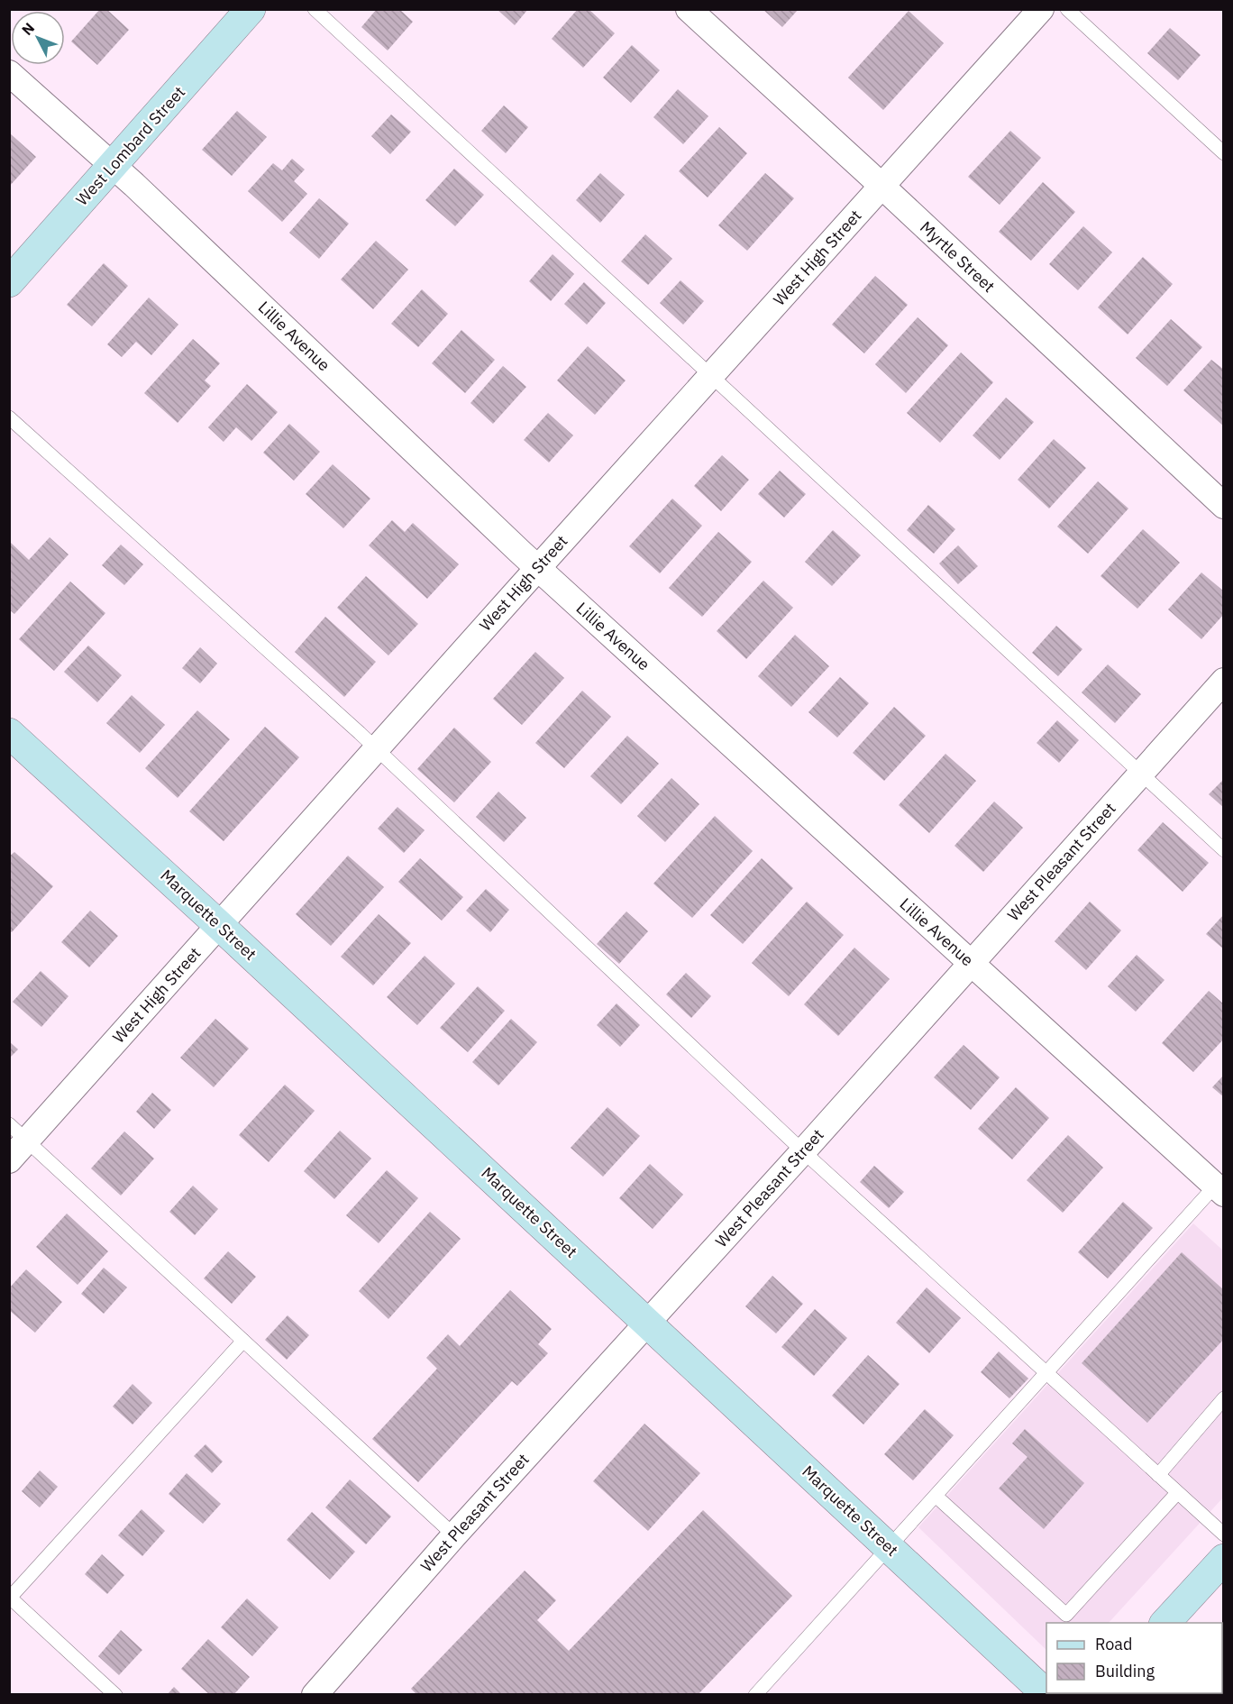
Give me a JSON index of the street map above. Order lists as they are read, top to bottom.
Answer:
{
  "streets": {
    "street": [
      "West Lombard Street",
      "Myrtle Street",
      "West High Street",
      "Lillie Avenue",
      "West Pleasant Street",
      "Marquette Street"
    ]
  },
  "crossings": [
    ["West Lombard Street", "Lillie Avenue"],
    ["Myrtle Street", "West High Street"],
    ["West High Street", "Lillie Avenue"],
    ["West High Street", "Marquette Street"],
    ["Lillie Avenue", "West Pleasant Street"],
    ["West Pleasant Street", "Marquette Street"]
  ],
  "legend": ["Road", "Building"],
  "north": "top left"
}
